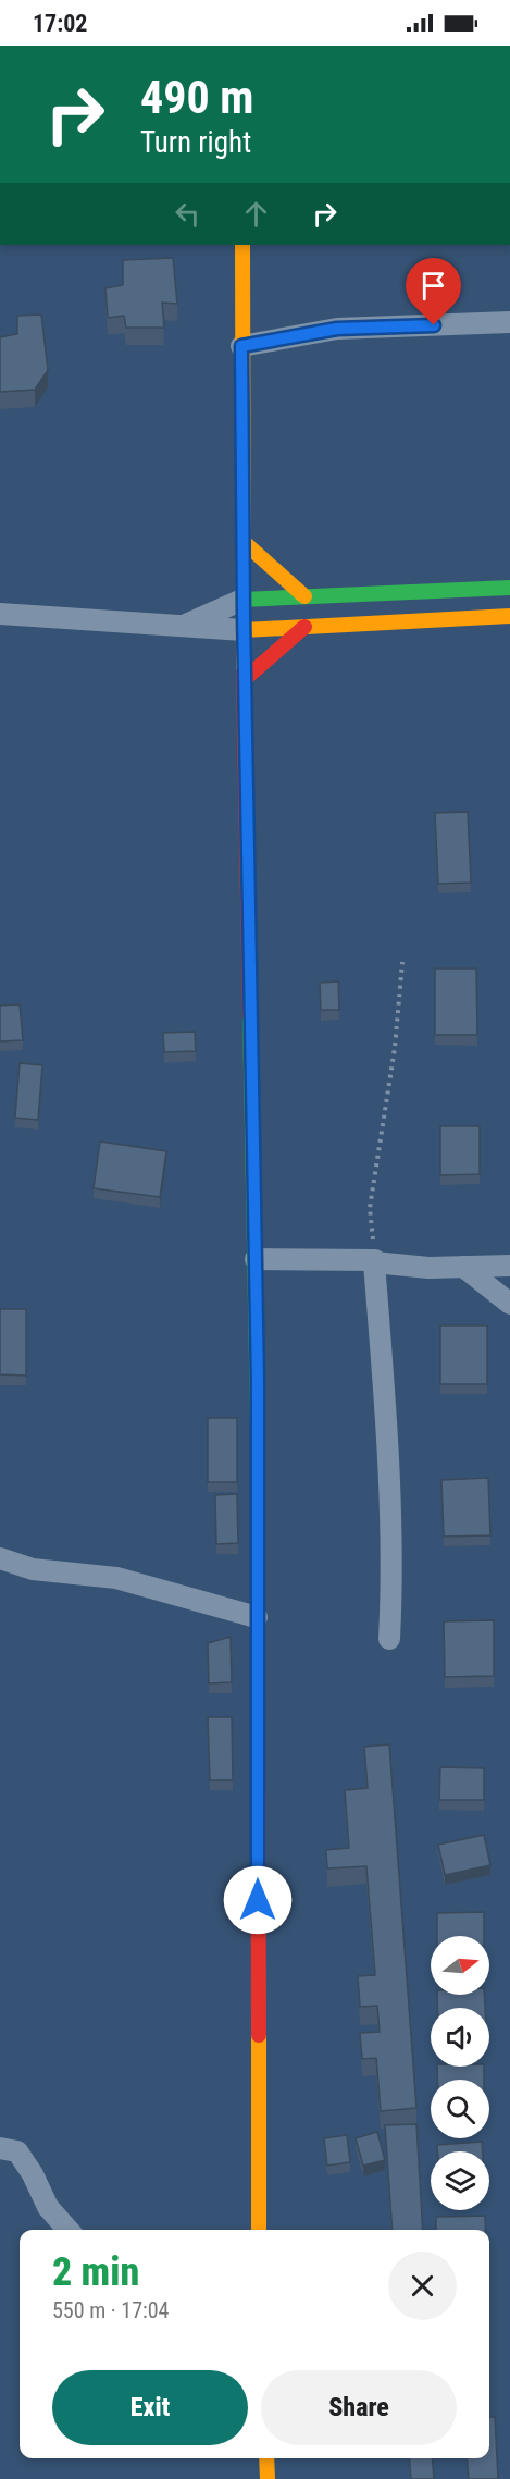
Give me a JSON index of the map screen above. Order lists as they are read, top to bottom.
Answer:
{
  "north": "right",
  "page": {
    "status": "17:02",
    "turn": ["490 m", "Turn right"],
    "heading": ["2 min", "550 m · 17:04"],
    "buttons": ["Exit", "Share"]
  }
}
